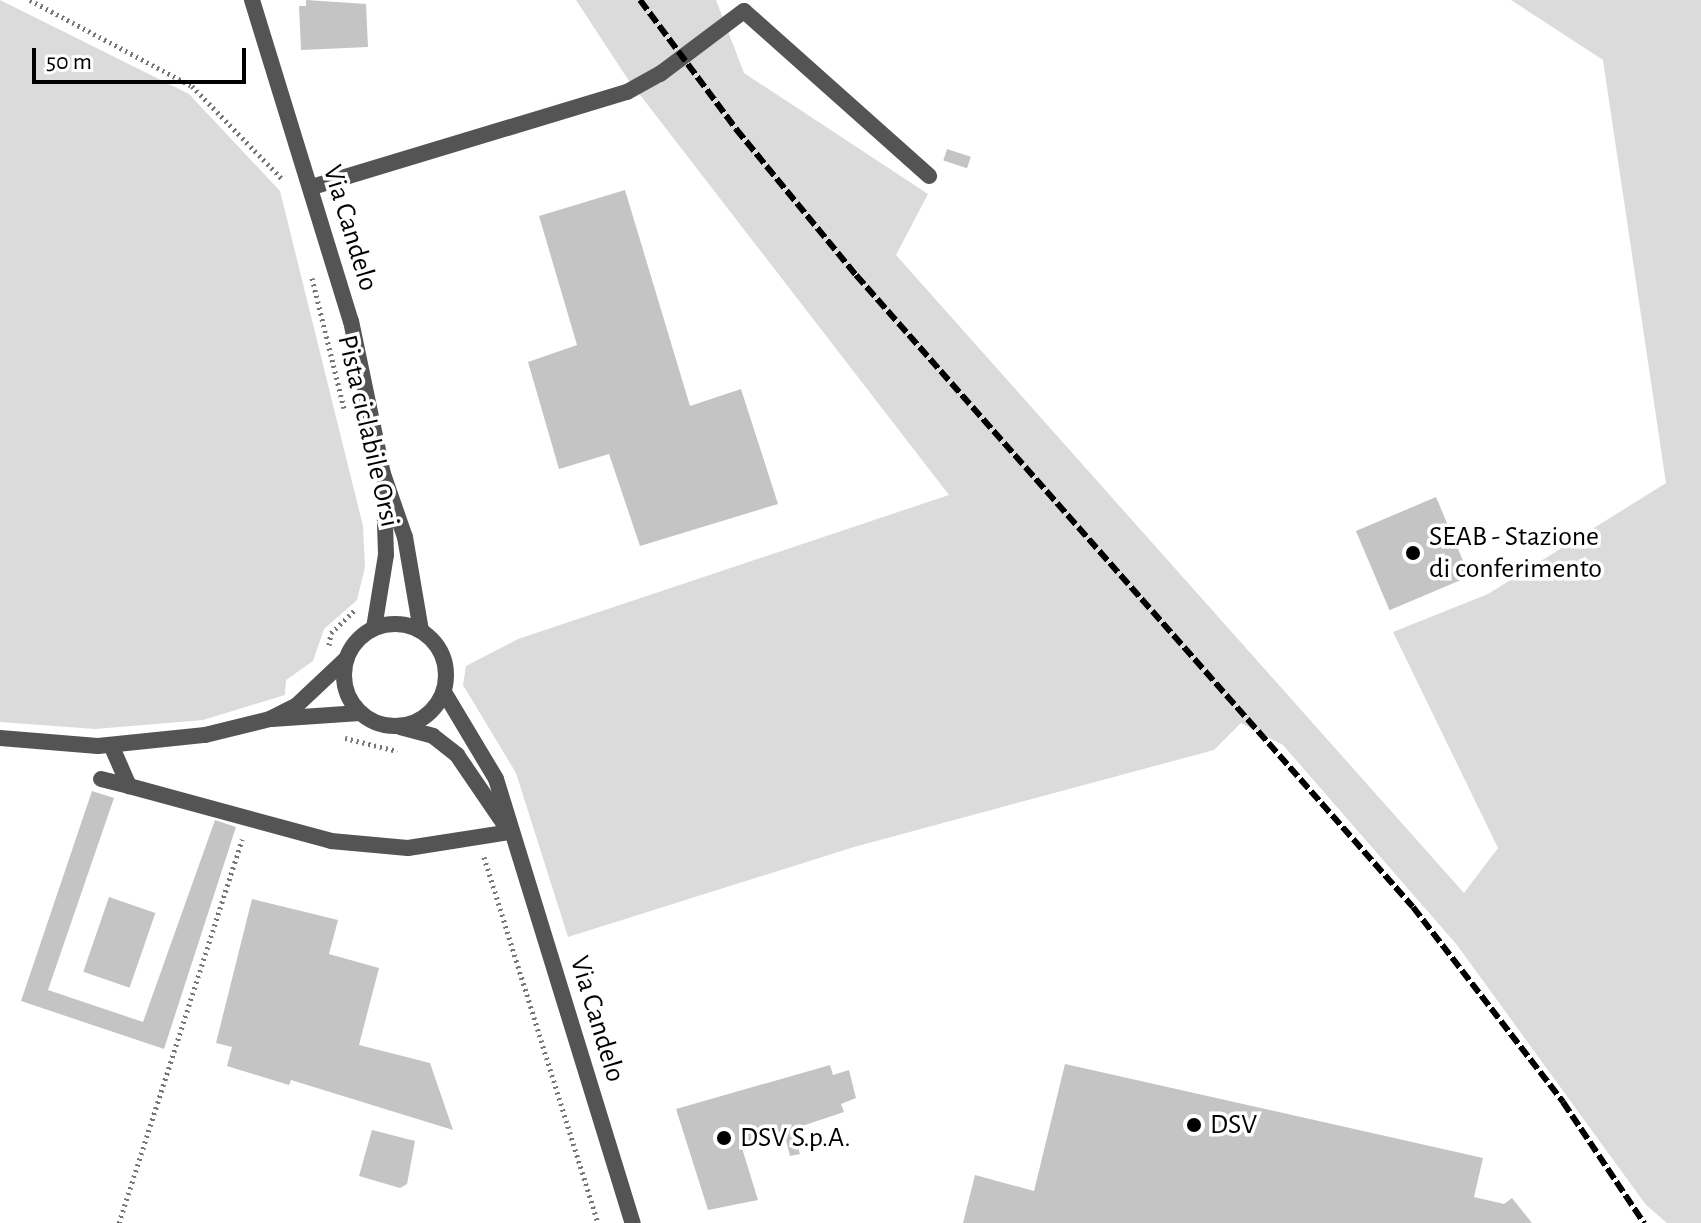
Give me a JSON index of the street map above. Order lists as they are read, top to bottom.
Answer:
{
  "streets": {
    "street": ["Via Candelo"],
    "path": ["Pista ciclabile Orsi"]
  },
  "places": ["SEAB - Stazione di conferimento", "DSV", "DSV S.p.A."],
  "scale_bar": "50 m"
}
